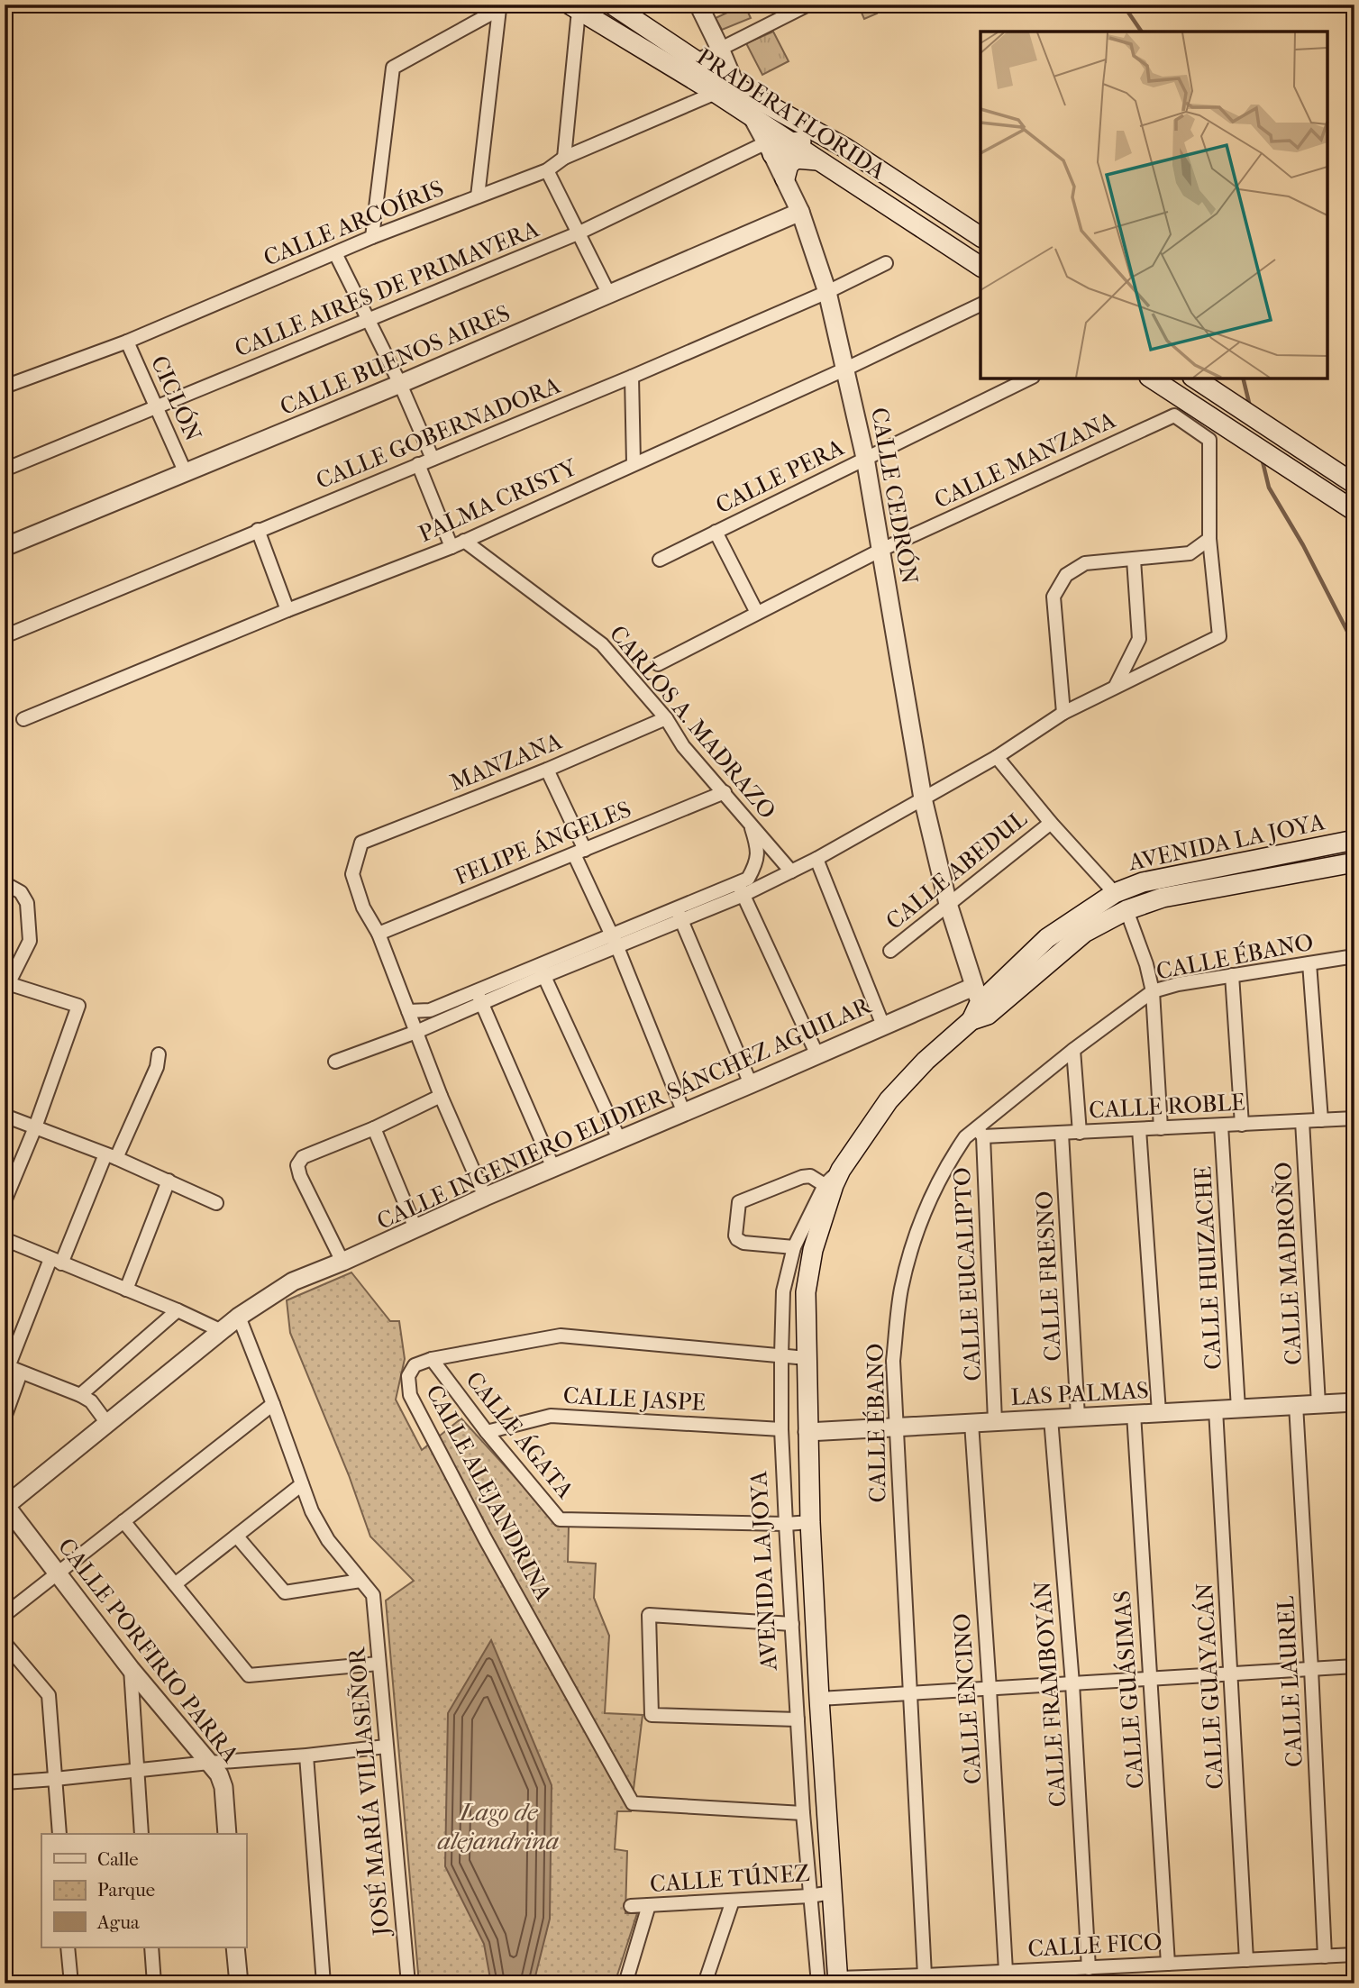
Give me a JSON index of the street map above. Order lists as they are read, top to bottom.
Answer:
{
  "streets": {
    "main road": ["PRADERA FLORIDA", "AVENIDA LA JOYA"],
    "street": [
      "CALLE ARCOÍRIS",
      "CALLE AIRES DE PRIMAVERA",
      "CALLE BUENOS AIRES",
      "CICLÓN",
      "CALLE GOBERNADORA",
      "CALLE MANZANA",
      "CALLE PERA",
      "CALLE CEDRÓN",
      "PALMA CRISTY",
      "CARLOS A. MADRAZO",
      "MANZANA",
      "FELIPE ÁNGELES",
      "CALLE ABEDUL",
      "CALLE ÉBANO",
      "CALLE ROBLE",
      "CALLE INGENIERO ELIDIER SÁNCHEZ AGUILAR",
      "CALLE MADROÑO",
      "CALLE HUIZACHE",
      "CALLE EUCALIPTO",
      "CALLE FRESNO",
      "LAS PALMAS",
      "CALLE JASPE",
      "CALLE ÁGATA",
      "CALLE ALEJANDRINA",
      "CALLE PORFIRIO PARRA",
      "CALLE LAUREL",
      "CALLE GUAYACÁN",
      "CALLE GUÁSIMAS",
      "CALLE FRAMBOYÁN",
      "CALLE ENCINO",
      "JOSÉ MARÍA VILLASEÑOR",
      "CALLE TÚNEZ",
      "CALLE FICO"
    ]
  },
  "crossings": [
    ["PRADERA FLORIDA", "CALLE ARCOÍRIS"],
    ["PRADERA FLORIDA", "CALLE AIRES DE PRIMAVERA"],
    ["PRADERA FLORIDA", "CALLE CEDRÓN"],
    ["CALLE ARCOÍRIS", "CICLÓN"],
    ["CALLE AIRES DE PRIMAVERA", "CICLÓN"],
    ["CALLE AIRES DE PRIMAVERA", "CALLE CEDRÓN"],
    ["CALLE BUENOS AIRES", "CICLÓN"],
    ["CALLE BUENOS AIRES", "CALLE CEDRÓN"],
    ["CALLE GOBERNADORA", "CALLE CEDRÓN"],
    ["CALLE MANZANA", "CALLE CEDRÓN"],
    ["CALLE PERA", "CALLE CEDRÓN"],
    ["CALLE CEDRÓN", "PALMA CRISTY"],
    ["CALLE CEDRÓN", "AVENIDA LA JOYA"],
    ["CALLE CEDRÓN", "CALLE ABEDUL"],
    ["CALLE CEDRÓN", "CALLE INGENIERO ELIDIER SÁNCHEZ AGUILAR"],
    ["PALMA CRISTY", "CARLOS A. MADRAZO"],
    ["CARLOS A. MADRAZO", "MANZANA"],
    ["CARLOS A. MADRAZO", "FELIPE ÁNGELES"],
    ["MANZANA", "FELIPE ÁNGELES"],
    ["AVENIDA LA JOYA", "CALLE INGENIERO ELIDIER SÁNCHEZ AGUILAR"],
    ["AVENIDA LA JOYA", "LAS PALMAS"],
    ["AVENIDA LA JOYA", "CALLE JASPE"],
    ["AVENIDA LA JOYA", "CALLE ÁGATA"],
    ["AVENIDA LA JOYA", "CALLE ALEJANDRINA"],
    ["AVENIDA LA JOYA", "CALLE TÚNEZ"],
    ["AVENIDA LA JOYA", "CALLE FICO"],
    ["CALLE ÉBANO", "CALLE ROBLE"],
    ["CALLE ÉBANO", "CALLE EUCALIPTO"],
    ["CALLE ÉBANO", "LAS PALMAS"],
    ["CALLE ÉBANO", "CALLE FICO"],
    ["CALLE ROBLE", "CALLE MADROÑO"],
    ["CALLE ROBLE", "CALLE HUIZACHE"],
    ["CALLE ROBLE", "CALLE EUCALIPTO"],
    ["CALLE ROBLE", "CALLE FRESNO"],
    ["CALLE INGENIERO ELIDIER SÁNCHEZ AGUILAR", "CALLE PORFIRIO PARRA"],
    ["CALLE MADROÑO", "LAS PALMAS"],
    ["CALLE HUIZACHE", "LAS PALMAS"],
    ["CALLE EUCALIPTO", "LAS PALMAS"],
    ["CALLE FRESNO", "LAS PALMAS"],
    ["LAS PALMAS", "CALLE LAUREL"],
    ["LAS PALMAS", "CALLE GUAYACÁN"],
    ["LAS PALMAS", "CALLE GUÁSIMAS"],
    ["LAS PALMAS", "CALLE FRAMBOYÁN"],
    ["LAS PALMAS", "CALLE ENCINO"],
    ["CALLE JASPE", "CALLE ÁGATA"],
    ["CALLE ÁGATA", "CALLE ALEJANDRINA"],
    ["CALLE LAUREL", "CALLE FICO"],
    ["CALLE GUAYACÁN", "CALLE FICO"],
    ["CALLE GUÁSIMAS", "CALLE FICO"],
    ["CALLE FRAMBOYÁN", "CALLE FICO"],
    ["CALLE ENCINO", "CALLE FICO"]
  ],
  "water": ["Lago de alejandrina"],
  "legend": ["Calle", "Parque", "Agua"]
}
